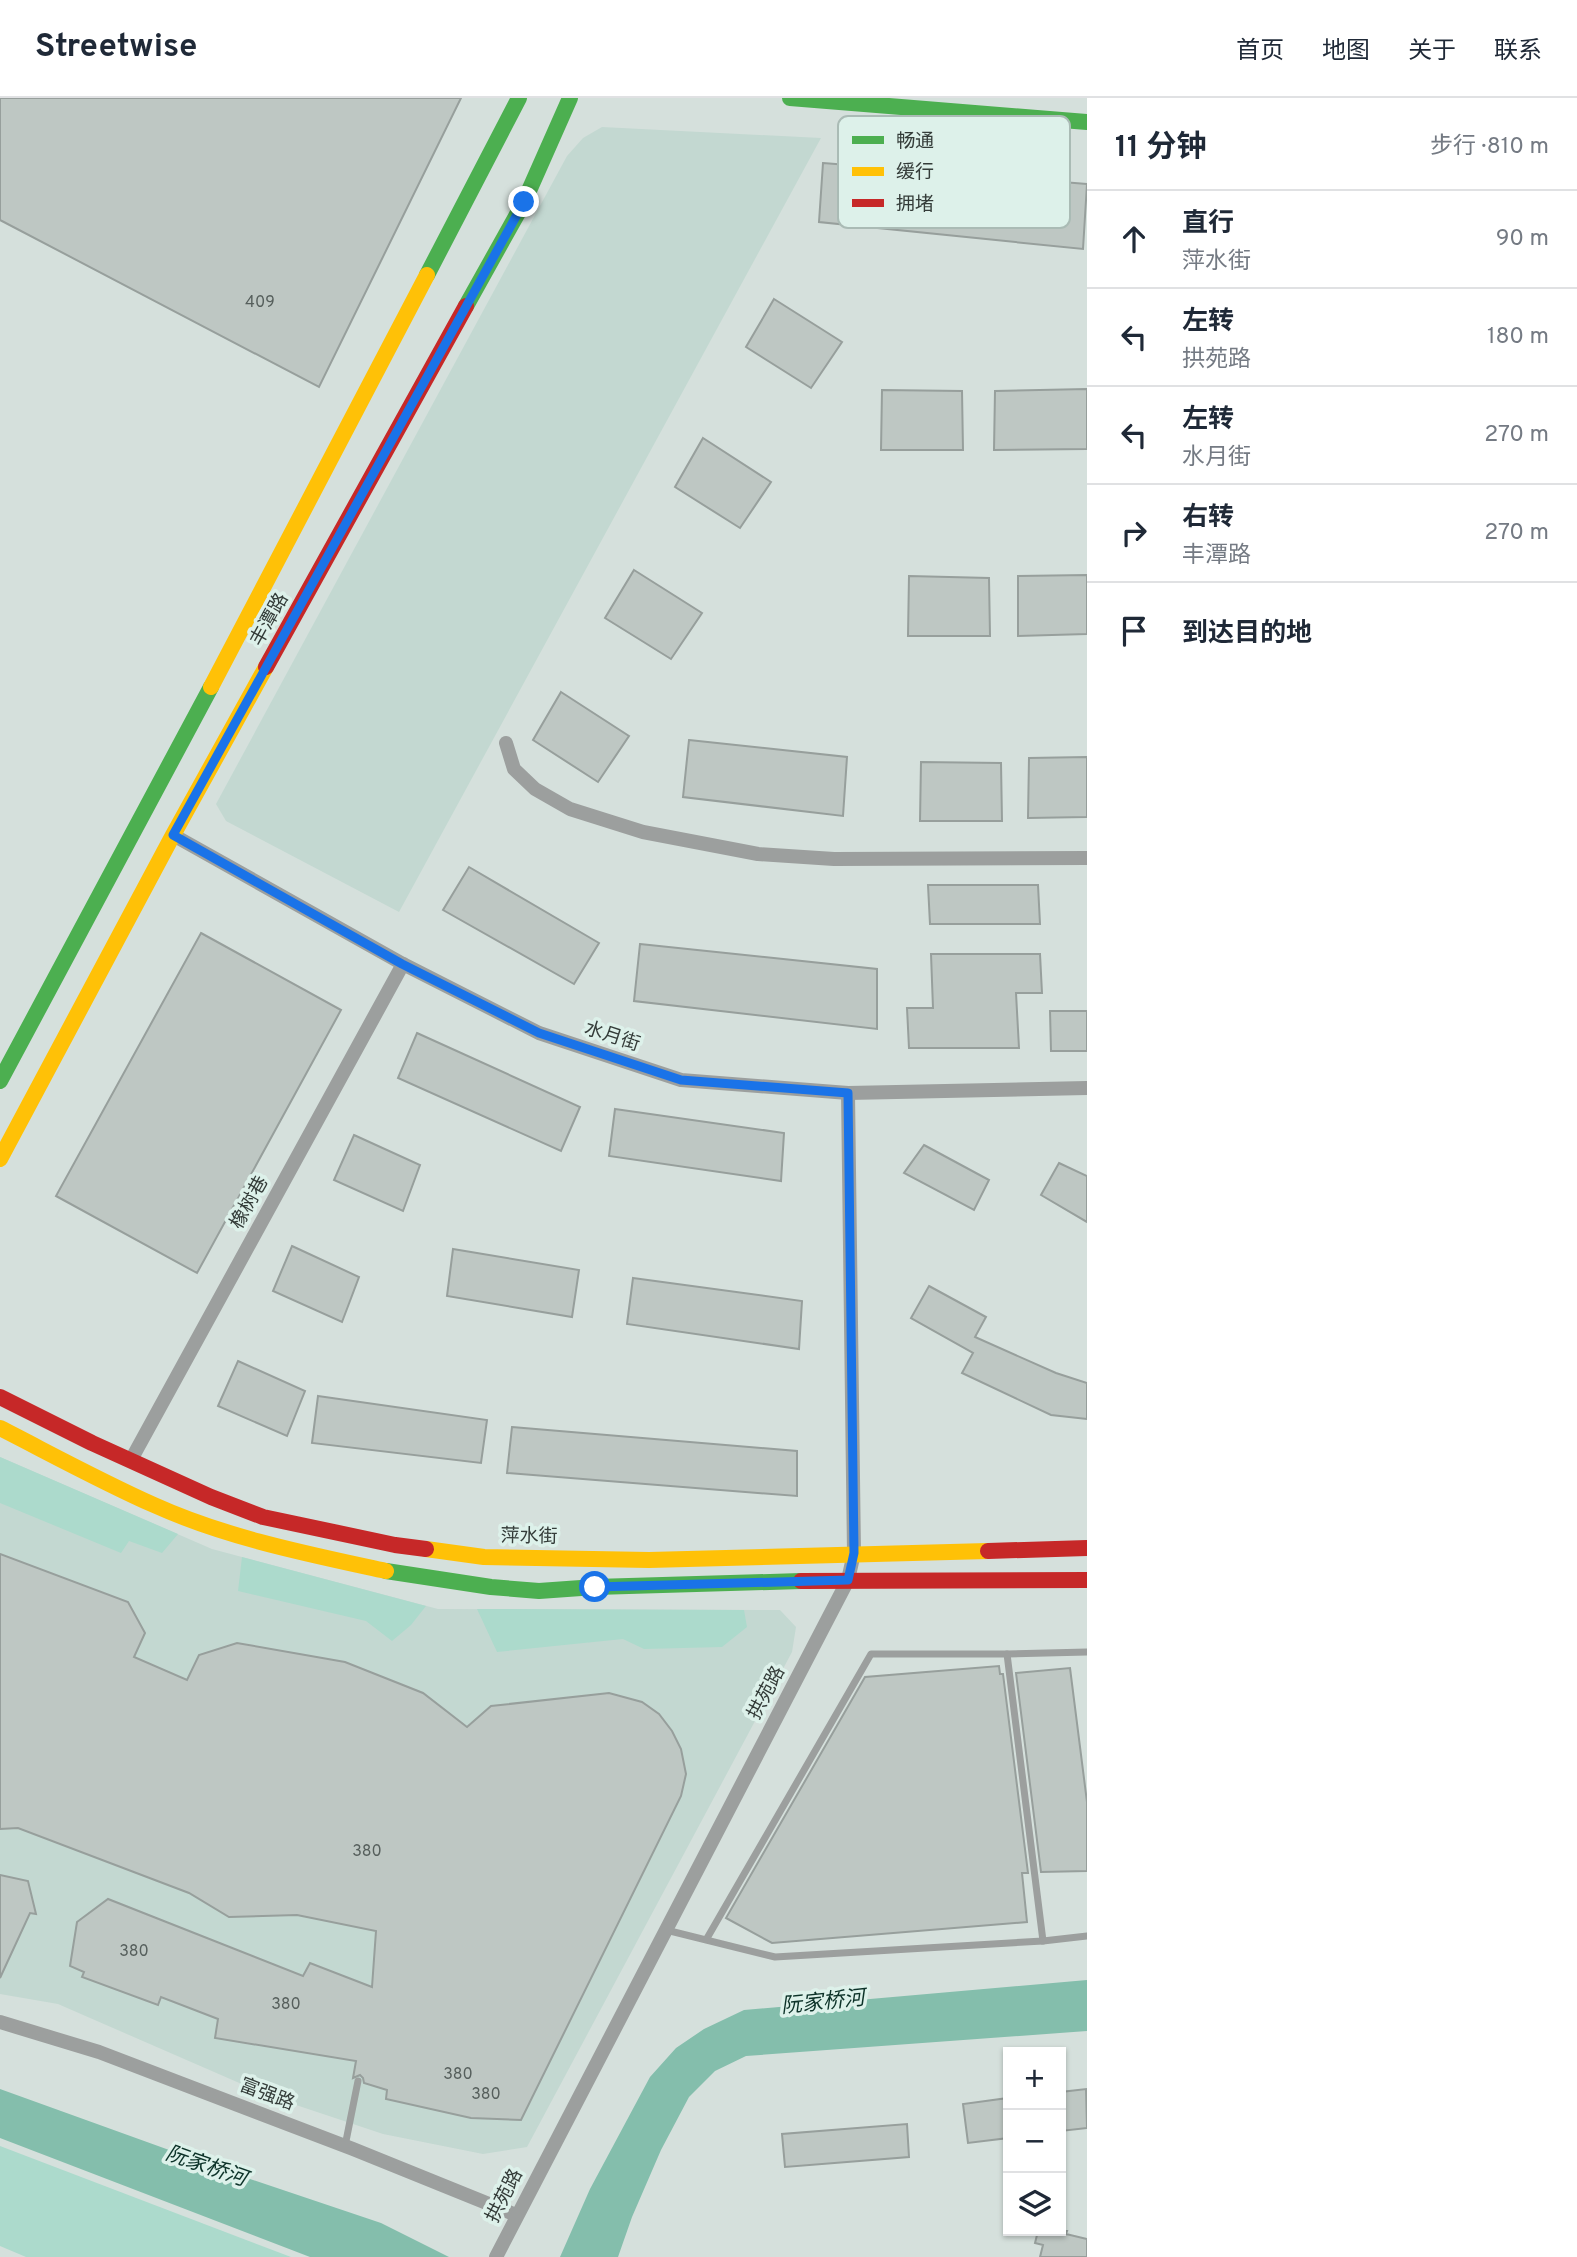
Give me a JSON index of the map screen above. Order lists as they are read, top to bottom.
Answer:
{
  "streets": {
    "main road": ["丰潭路", "萍水街"],
    "street": [
      "水月街",
      "橡树巷",
      "拱苑路",
      "富强路"
    ]
  },
  "crossings": [
    ["丰潭路", "水月街"],
    ["水月街", "橡树巷"],
    ["水月街", "拱苑路"],
    ["橡树巷", "萍水街"],
    ["萍水街", "拱苑路"],
    ["拱苑路", "富强路"]
  ],
  "water": ["阮家桥河"],
  "house_numbers": [
    "409",
    "380",
    "380",
    "380",
    "380",
    "380"
  ],
  "legend": ["畅通", "缓行", "拥堵"],
  "page": {
    "header": "Streetwise",
    "nav": [
      "首页",
      "地图",
      "关于",
      "联系"
    ],
    "heading": ["11 分钟", "步行 · 810 m"],
    "list": [
      ["直行", "萍水街", "90 m"],
      ["左转", "拱苑路", "180 m"],
      ["左转", "水月街", "270 m"],
      ["右转", "丰潭路", "270 m"],
      "到达目的地"
    ],
    "map_buttons": ["+", "−"]
  }
}
